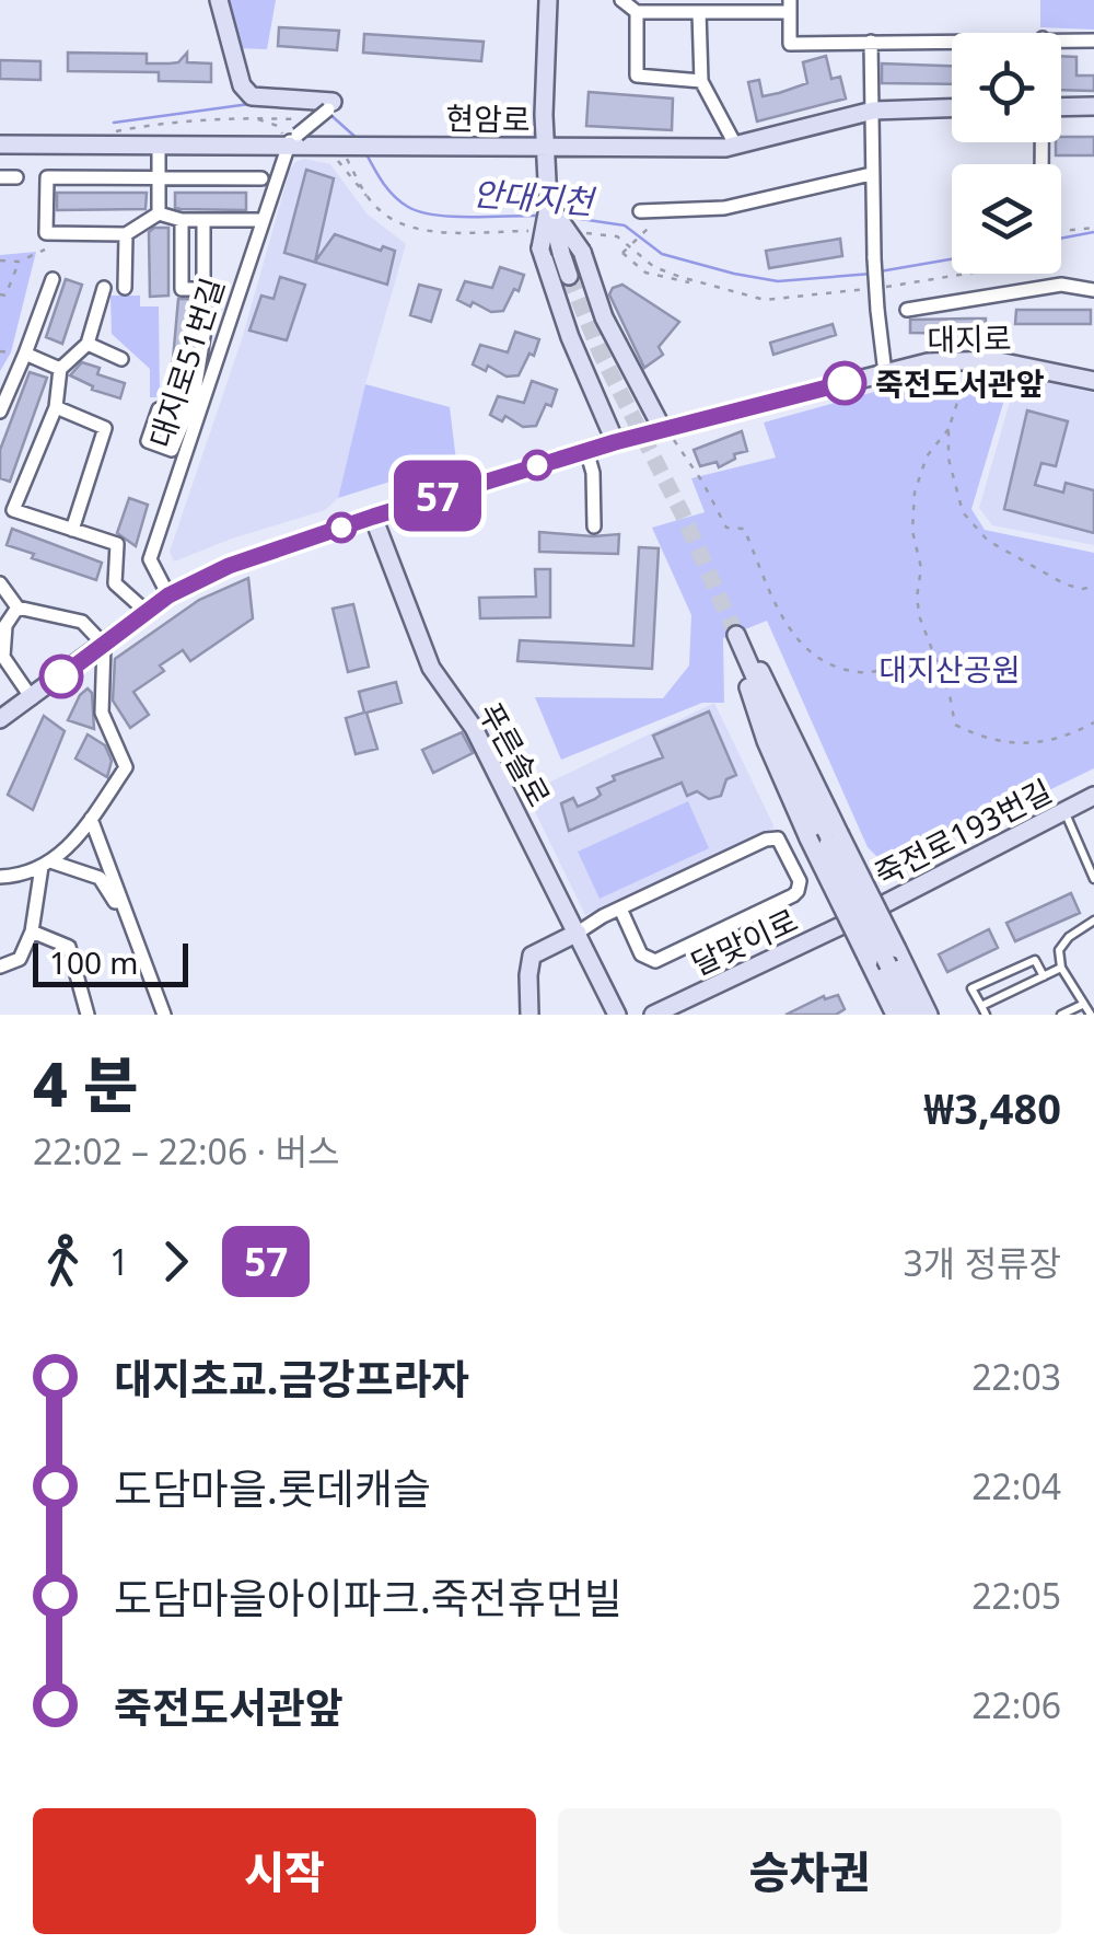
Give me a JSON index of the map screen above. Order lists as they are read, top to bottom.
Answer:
{
  "streets": {
    "street": [
      "현암로",
      "대지로",
      "대지로51번길",
      "푸른솔로",
      "죽전로193번길",
      "달맞이로"
    ]
  },
  "crossings": [
    ["현암로", "대지로51번길"],
    ["대지로", "대지로51번길"],
    ["대지로", "푸른솔로"],
    ["죽전로193번길", "달맞이로"]
  ],
  "water": ["안대지천"],
  "parks": ["대지산공원"],
  "places": ["죽전도서관앞"],
  "lines": ["bus line 57"],
  "scale_bar": "100 m",
  "page": {
    "on_map": "57",
    "scale": "100 m",
    "heading": ["4 분", "22:02 – 22:06 · 버스", "₩3,480"],
    "legs": ["1", "57", "3개 정류장"],
    "list": [
      {
        "name": "대지초교.금강프라자",
        "value": "22:03"
      },
      {
        "name": "도담마을.롯데캐슬",
        "value": "22:04"
      },
      {
        "name": "도담마을아이파크.죽전휴먼빌",
        "value": "22:05"
      },
      {
        "name": "죽전도서관앞",
        "value": "22:06"
      }
    ],
    "buttons": ["시작", "승차권"]
  }
}
